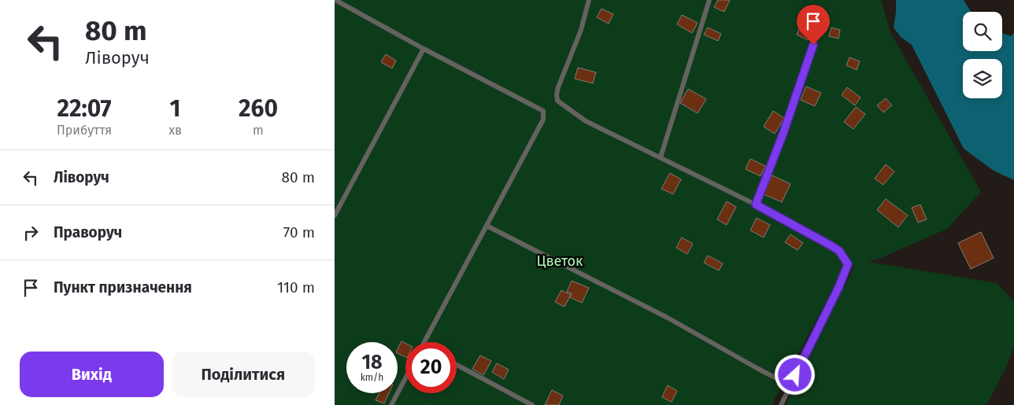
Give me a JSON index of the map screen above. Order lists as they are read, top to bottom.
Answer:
{
  "parks": ["Цветок"],
  "page": {
    "turn": ["80 m", "Ліворуч"],
    "eta": [
      "22:07",
      "Прибуття",
      "1",
      "хв",
      "260",
      "m"
    ],
    "list": [
      {
        "name": "Ліворуч",
        "value": "80 m"
      },
      {
        "name": "Праворуч",
        "value": "70 m"
      },
      {
        "name": "Пункт призначення",
        "value": "110 m"
      }
    ],
    "speed": "18 km/h",
    "limit": "20",
    "buttons": ["Вихід", "Поділитися"]
  }
}
